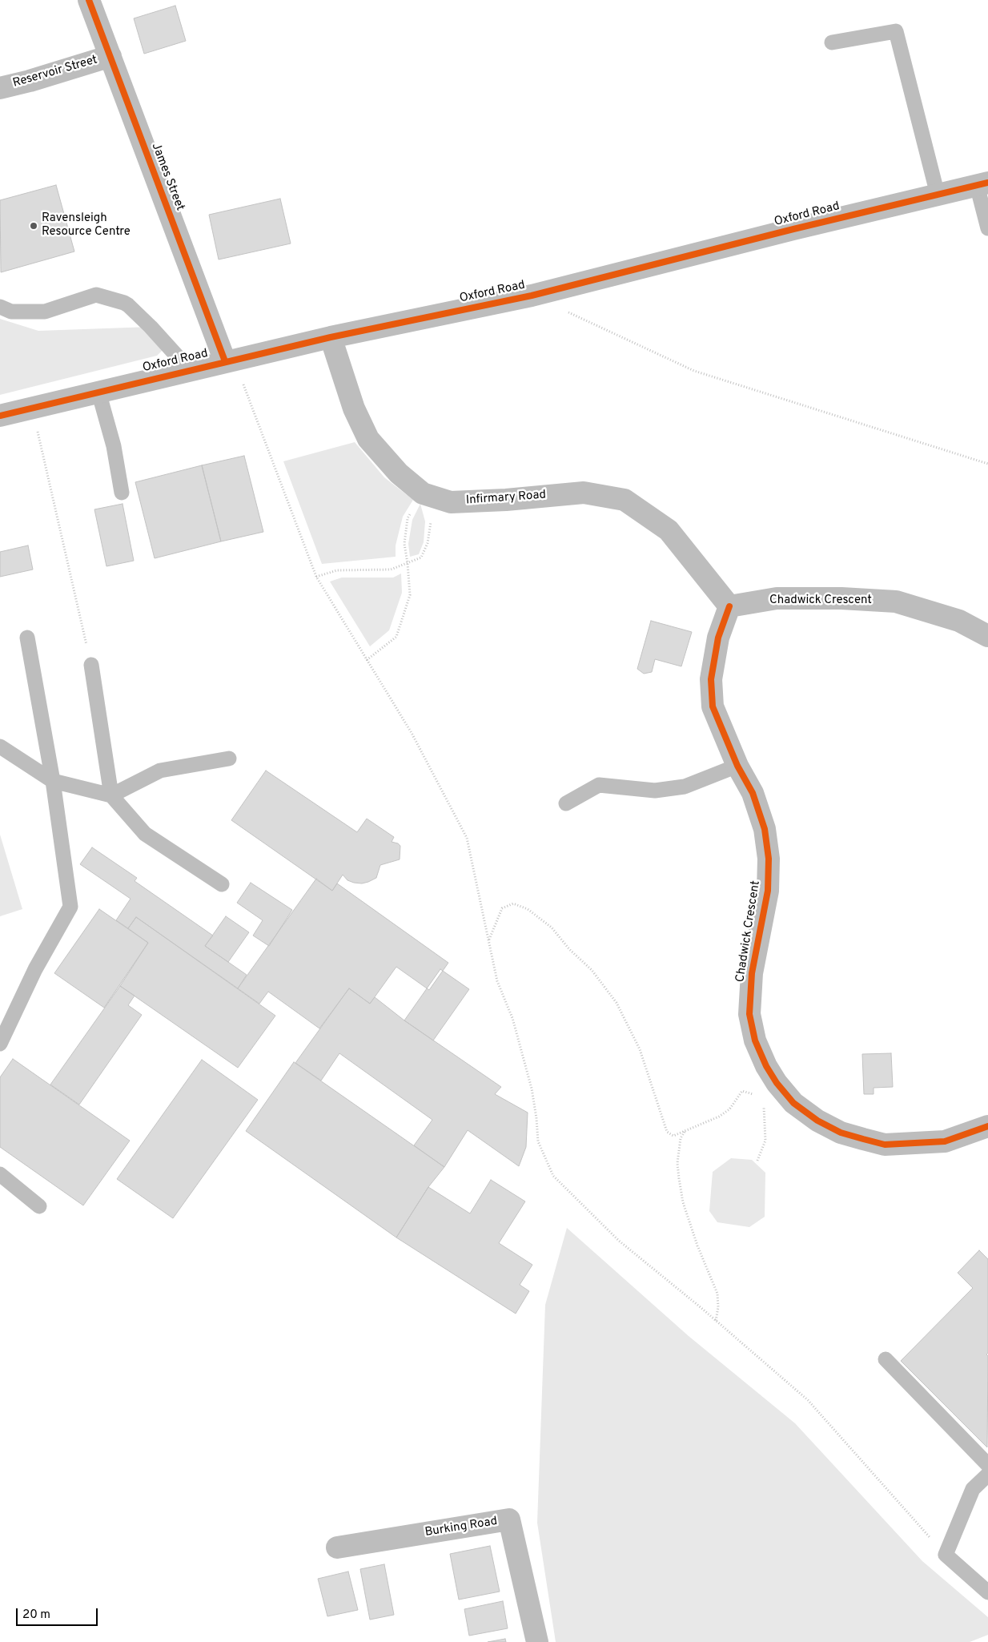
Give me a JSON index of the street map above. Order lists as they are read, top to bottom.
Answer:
{
  "streets": {
    "street": [
      "Reservoir Street",
      "James Street",
      "Oxford Road",
      "Infirmary Road",
      "Chadwick Crescent",
      "Burking Road"
    ]
  },
  "crossings": [
    ["Reservoir Street", "James Street"],
    ["James Street", "Oxford Road"],
    ["Oxford Road", "Infirmary Road"],
    ["Infirmary Road", "Chadwick Crescent"]
  ],
  "places": ["Ravensleigh Resource Centre"],
  "scale_bar": "20 m"
}
